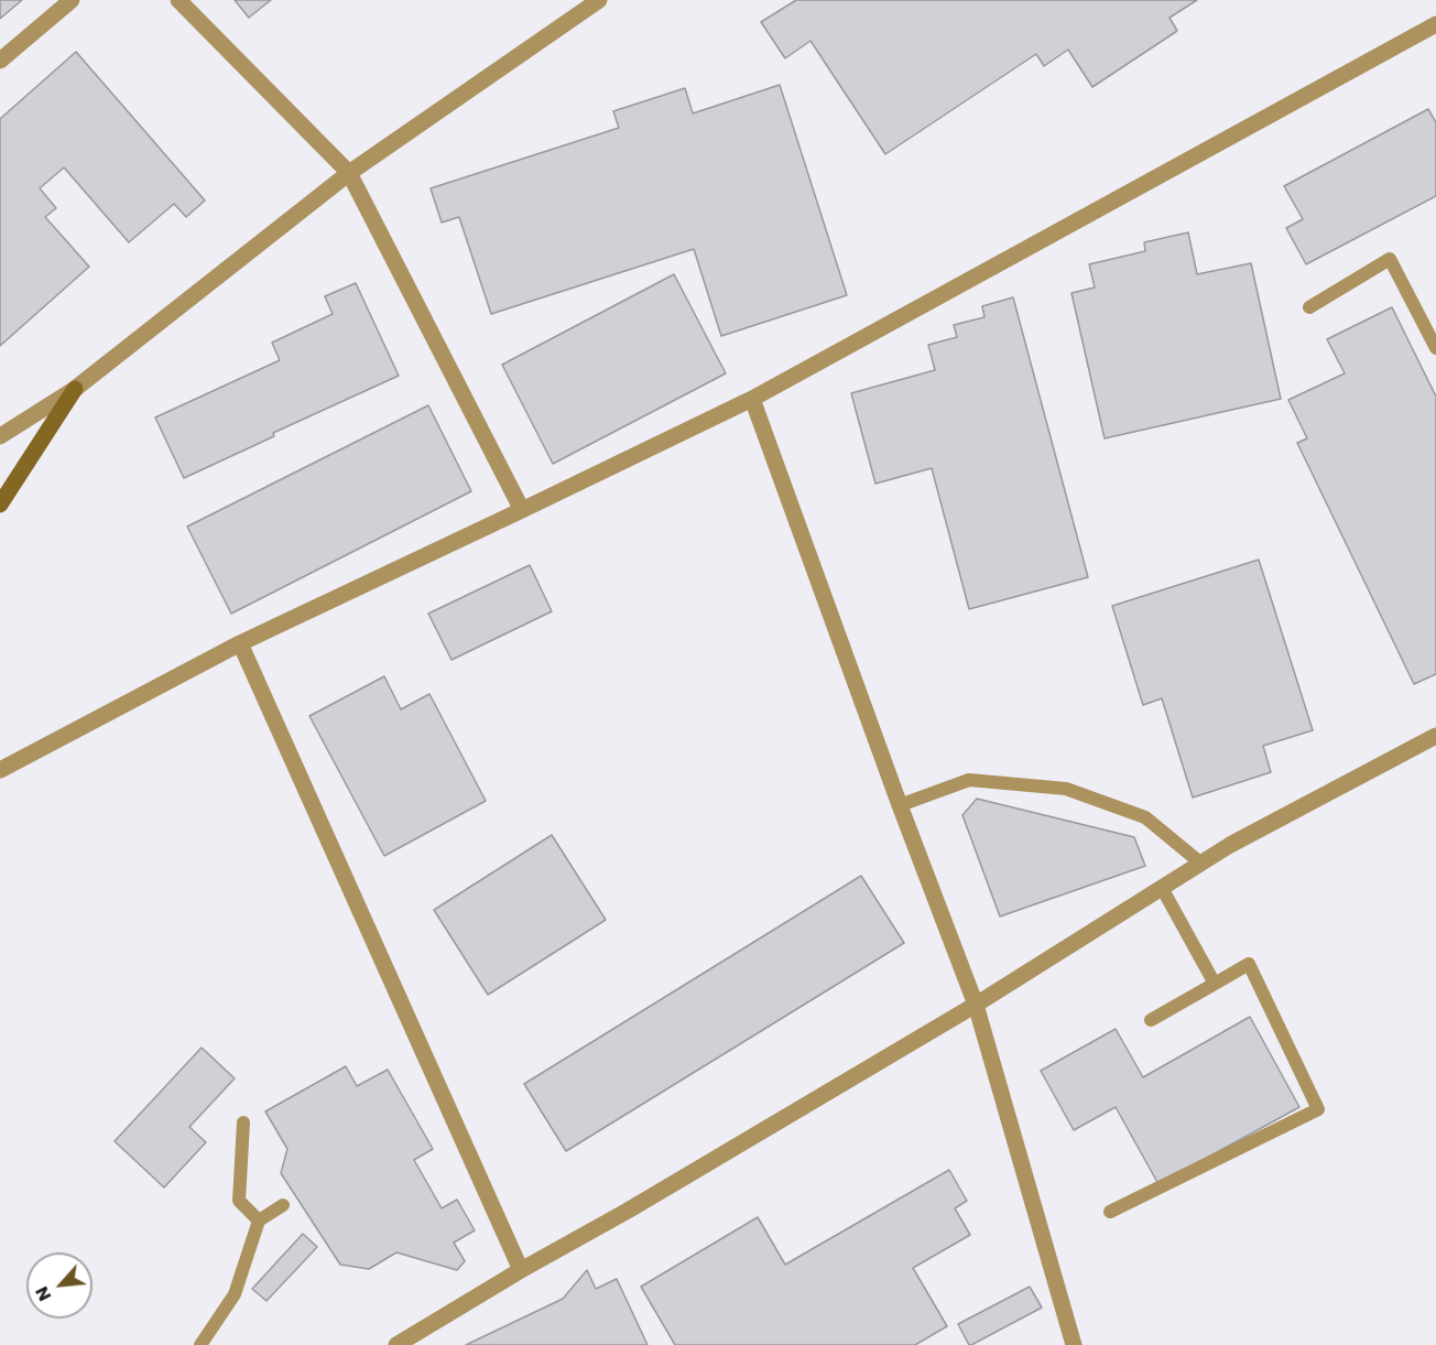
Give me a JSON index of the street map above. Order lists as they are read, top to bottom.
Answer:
{
  "north": "bottom left"
}
